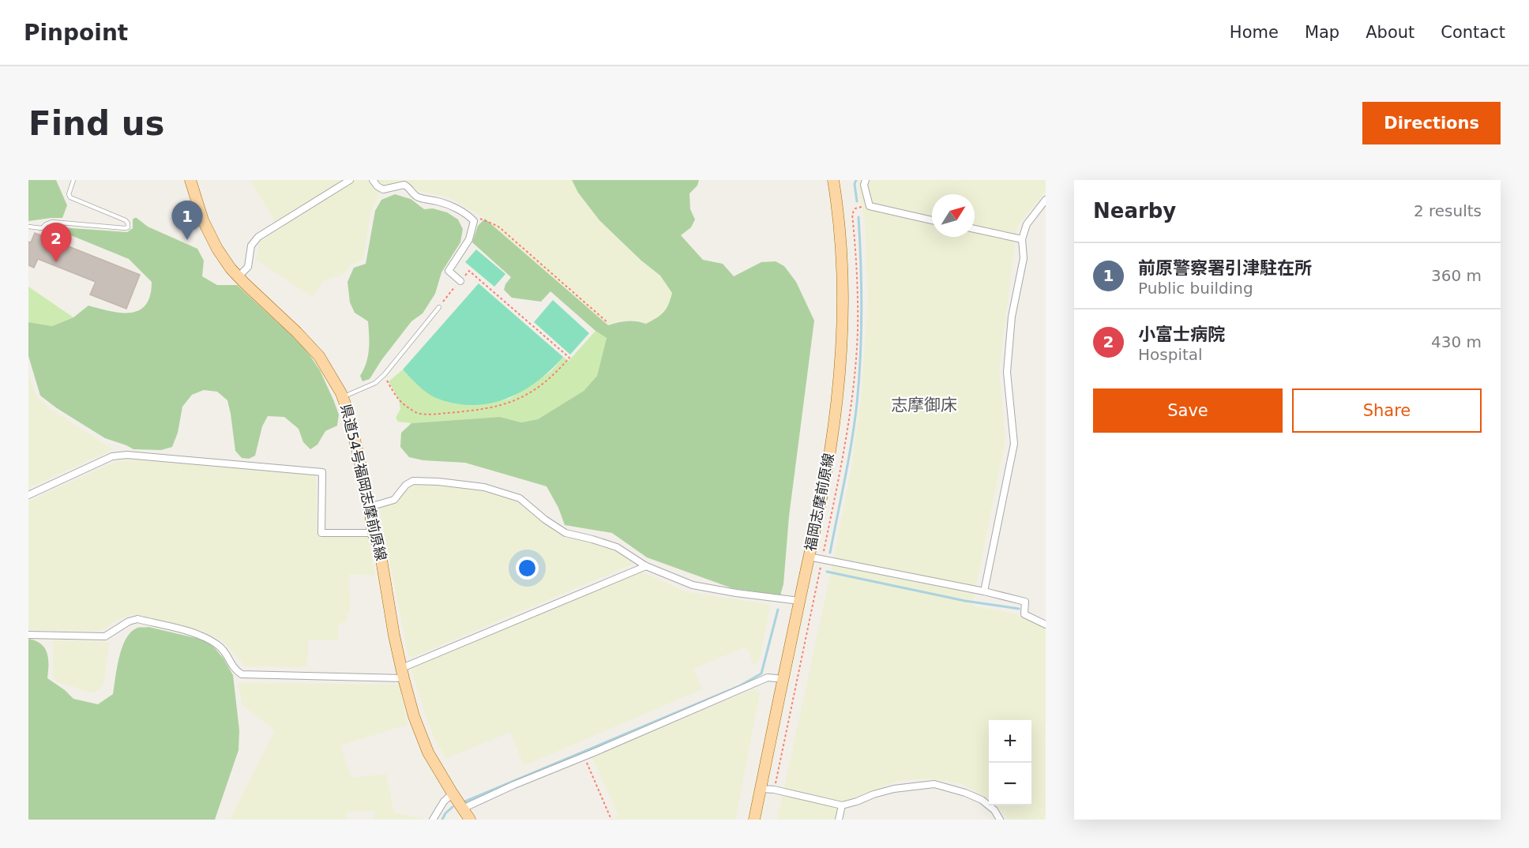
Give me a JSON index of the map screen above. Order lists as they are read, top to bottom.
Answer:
{
  "streets": {
    "main road": ["県道54号福岡志摩前原線", "福岡志摩前原線"]
  },
  "districts": ["志摩御床"],
  "north": "top right",
  "page": {
    "header": "Pinpoint",
    "nav": [
      "Home",
      "Map",
      "About",
      "Contact"
    ],
    "buttons": [
      "Directions",
      ["Save", "Share"]
    ],
    "title": "Find us",
    "heading": ["Nearby", "2 results"],
    "pins": ["1", "2"],
    "list": [
      {
        "mark": "1",
        "name": "前原警察署引津駐在所",
        "note": "Public building",
        "value": "360 m"
      },
      {
        "mark": "2",
        "name": "小富士病院",
        "note": "Hospital",
        "value": "430 m"
      }
    ],
    "map_buttons": ["+", "−"]
  }
}
